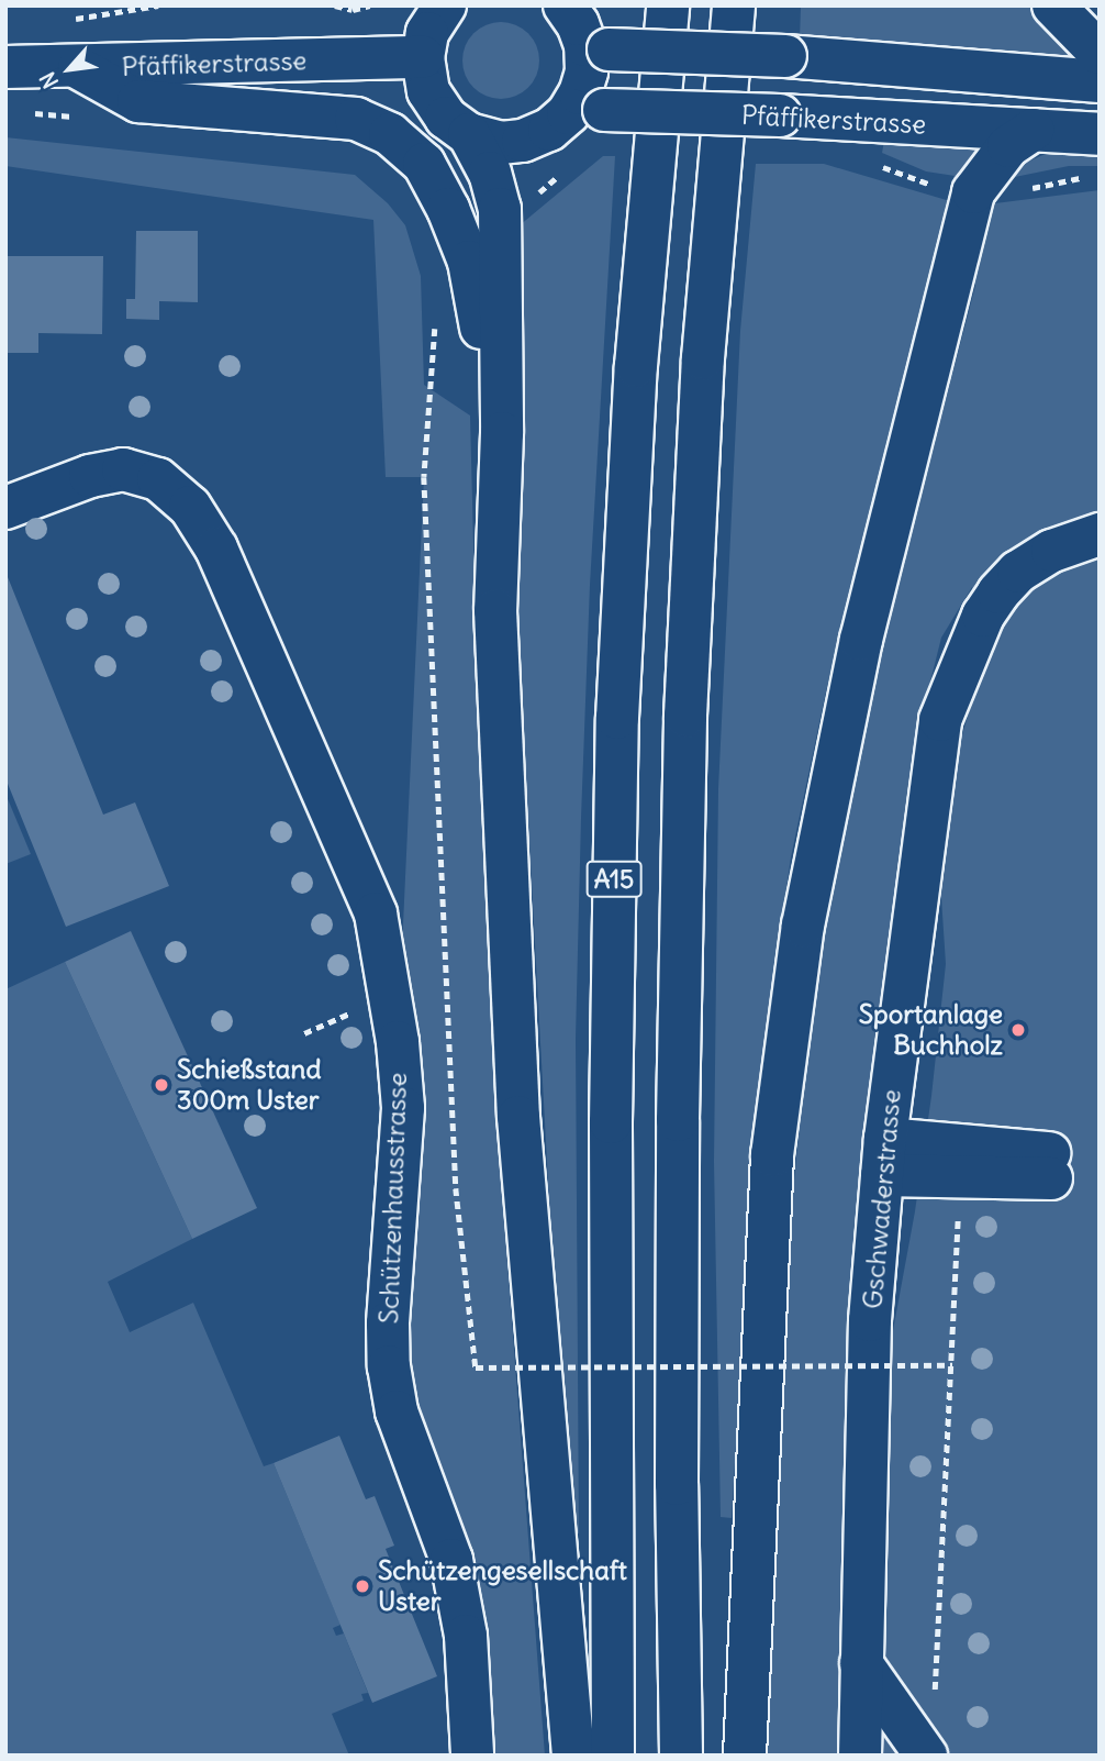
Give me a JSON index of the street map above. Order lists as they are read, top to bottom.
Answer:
{
  "streets": {
    "main road": [
      "Pfäffikerstrasse",
      "A15",
      "Schützenhausstrasse",
      "Gschwaderstrasse"
    ]
  },
  "places": ["Sportanlage Buchholz", "Schießstand 300m Uster", "Schützengesellschaft Uster"],
  "north": "bottom left"
}
